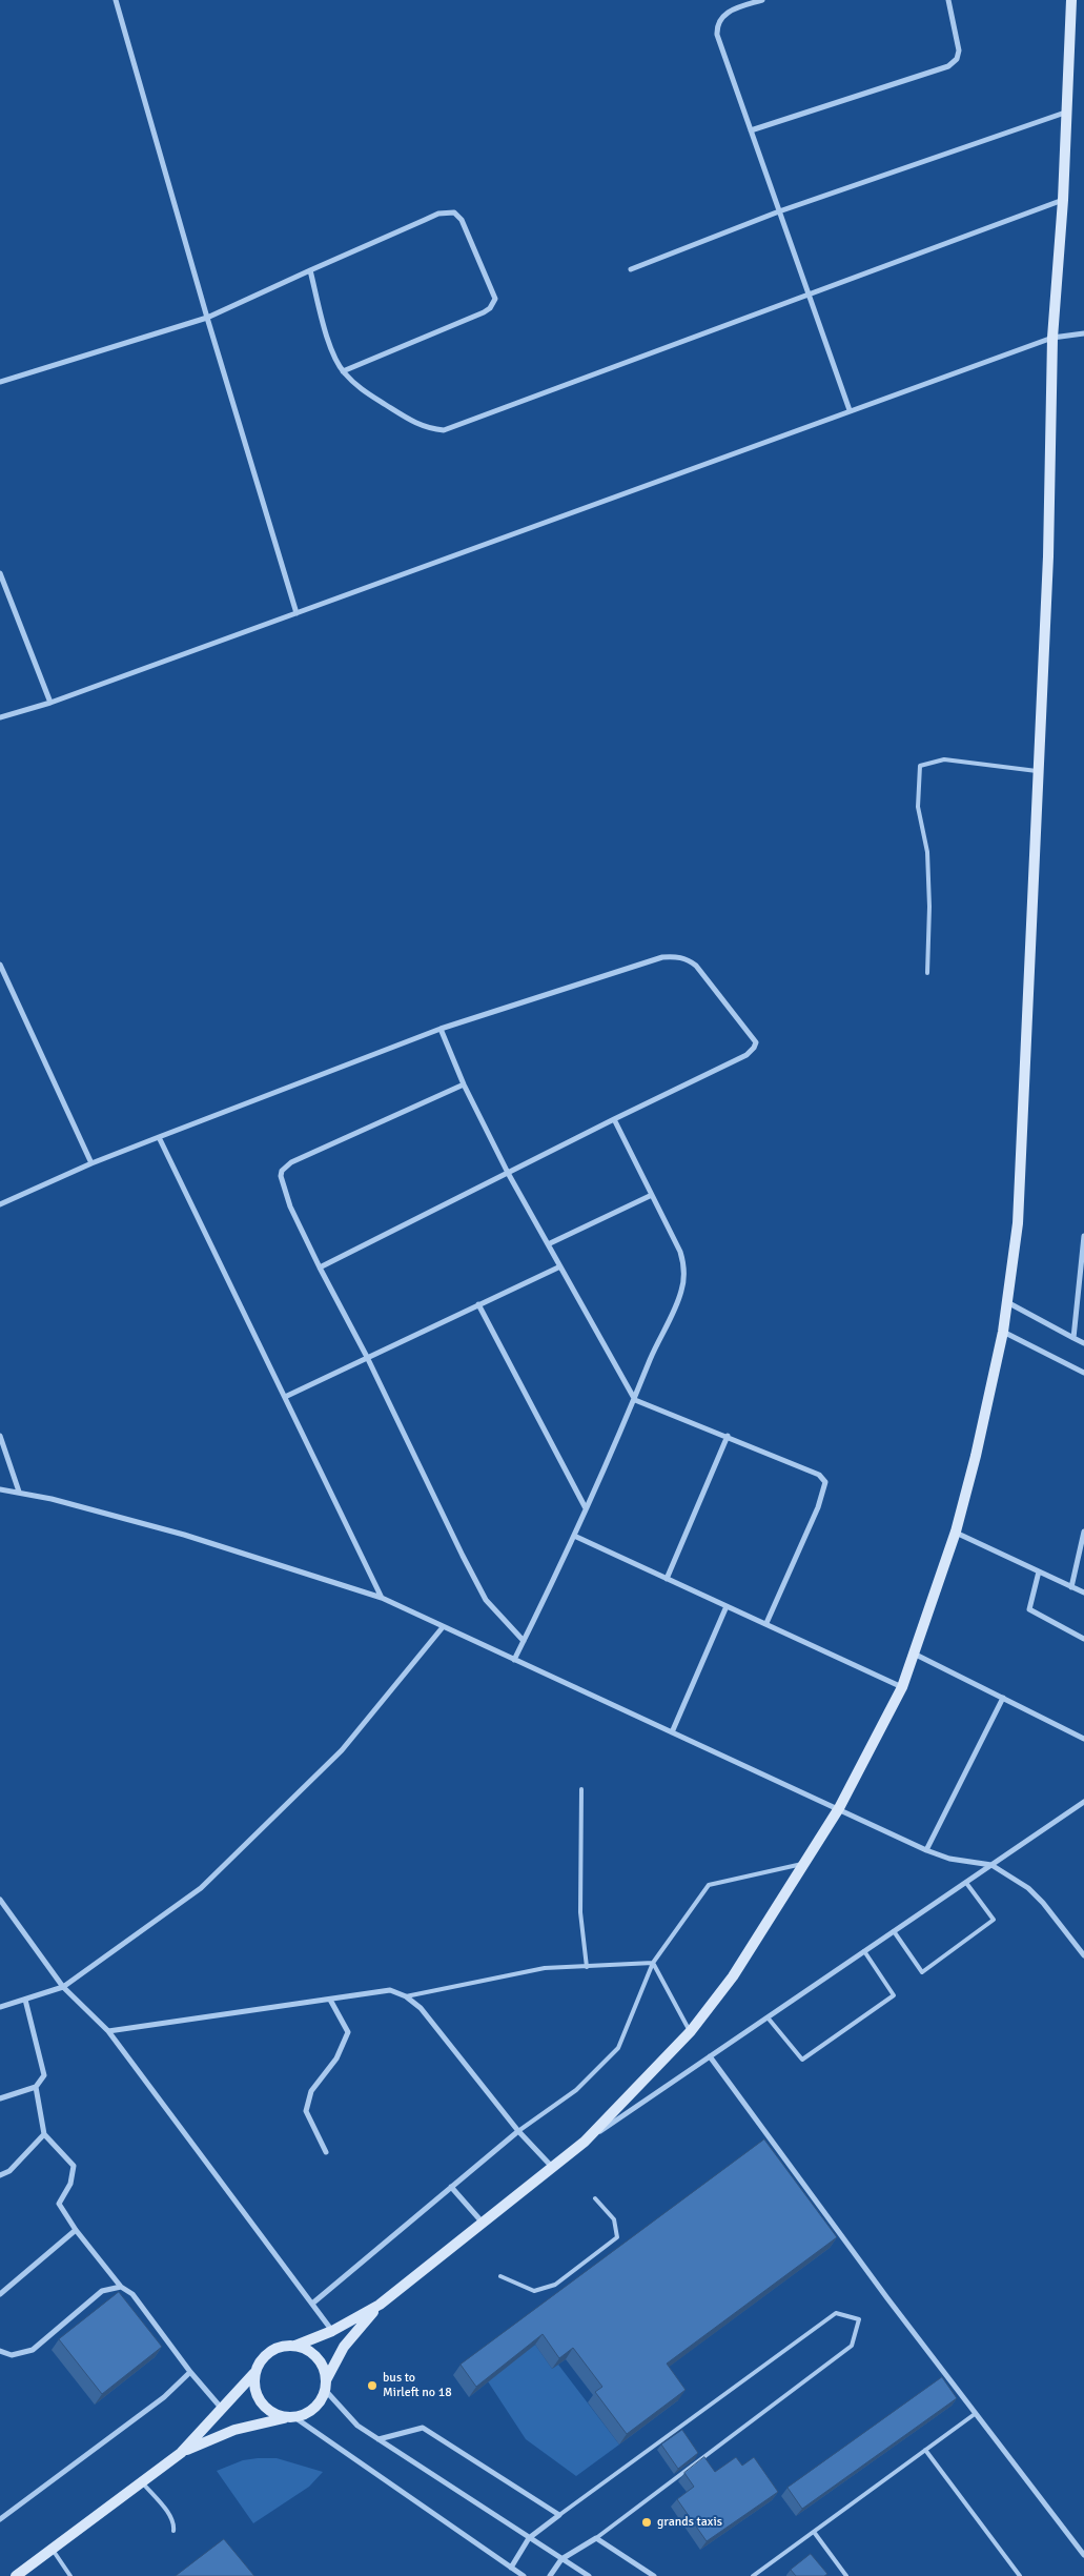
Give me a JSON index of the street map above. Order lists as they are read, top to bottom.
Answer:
{
  "places": ["bus to Mirleft no 18", "grands taxis"]
}
